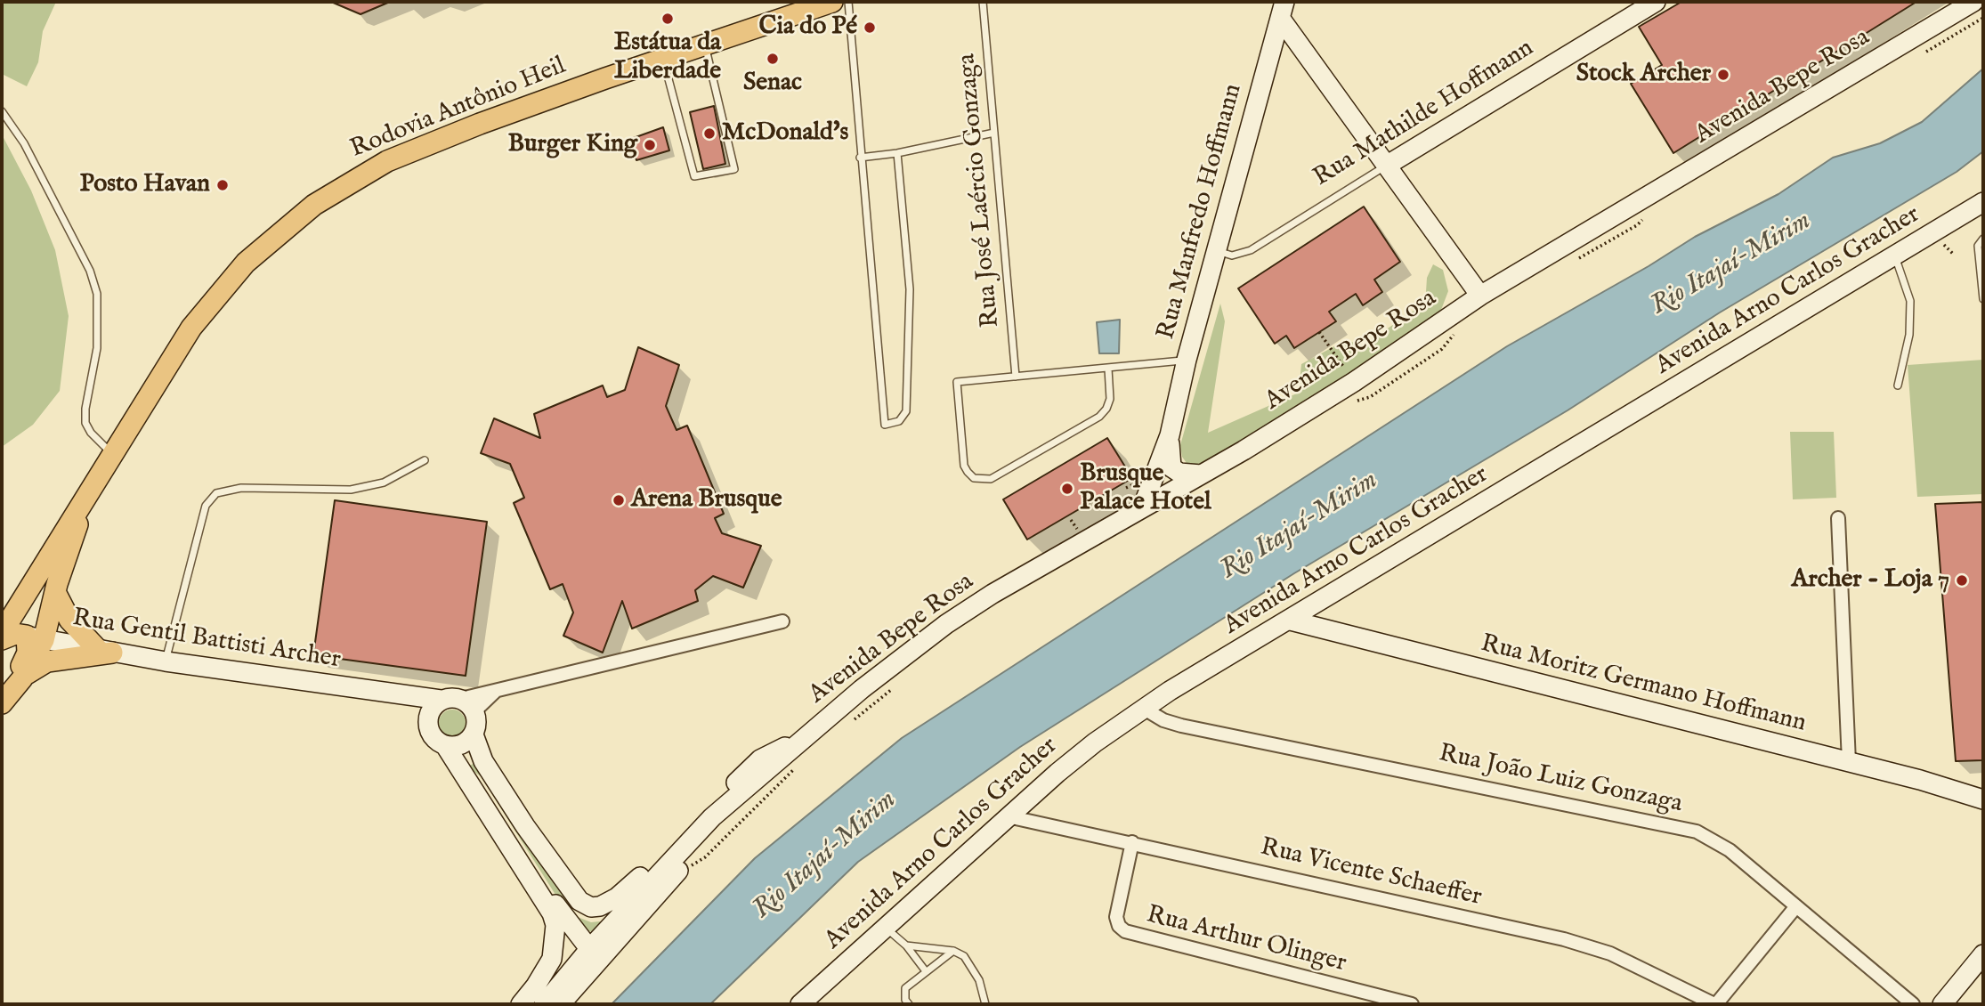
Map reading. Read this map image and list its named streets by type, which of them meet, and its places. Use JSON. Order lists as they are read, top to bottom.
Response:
{
  "streets": {
    "main road": ["Rodovia Antônio Heil"],
    "street": [
      "Avenida Bepe Rosa",
      "Rua Mathilde Hoffmann",
      "Rua Manfredo Hoffmann",
      "Avenida Arno Carlos Gracher",
      "Rua Gentil Battisti Archer",
      "Rua Moritz Germano Hoffmann",
      "Rua João Luiz Gonzaga",
      "Rua Vicente Schaeffer",
      "Rua Arthur Olinger"
    ],
    "lane": ["Rua José Laércio Gonzaga"]
  },
  "crossings": [
    ["Avenida Bepe Rosa", "Rua Manfredo Hoffmann"],
    ["Rodovia Antônio Heil", "Rua Gentil Battisti Archer"],
    ["Rua Mathilde Hoffmann", "Rua Manfredo Hoffmann"],
    ["Avenida Arno Carlos Gracher", "Rua Moritz Germano Hoffmann"],
    ["Avenida Arno Carlos Gracher", "Rua João Luiz Gonzaga"],
    ["Avenida Arno Carlos Gracher", "Rua Vicente Schaeffer"],
    ["Rua Vicente Schaeffer", "Rua Arthur Olinger"]
  ],
  "water": ["Rio Itajaí-Mirim"],
  "places": [
    "Estátua da Liberdade",
    "Cia do Pé",
    "Senac",
    "Stock Archer",
    "McDonald's",
    "Burger King",
    "Posto Havan",
    "Brusque Palace Hotel",
    "Arena Brusque",
    "Archer - Loja 7"
  ]
}
